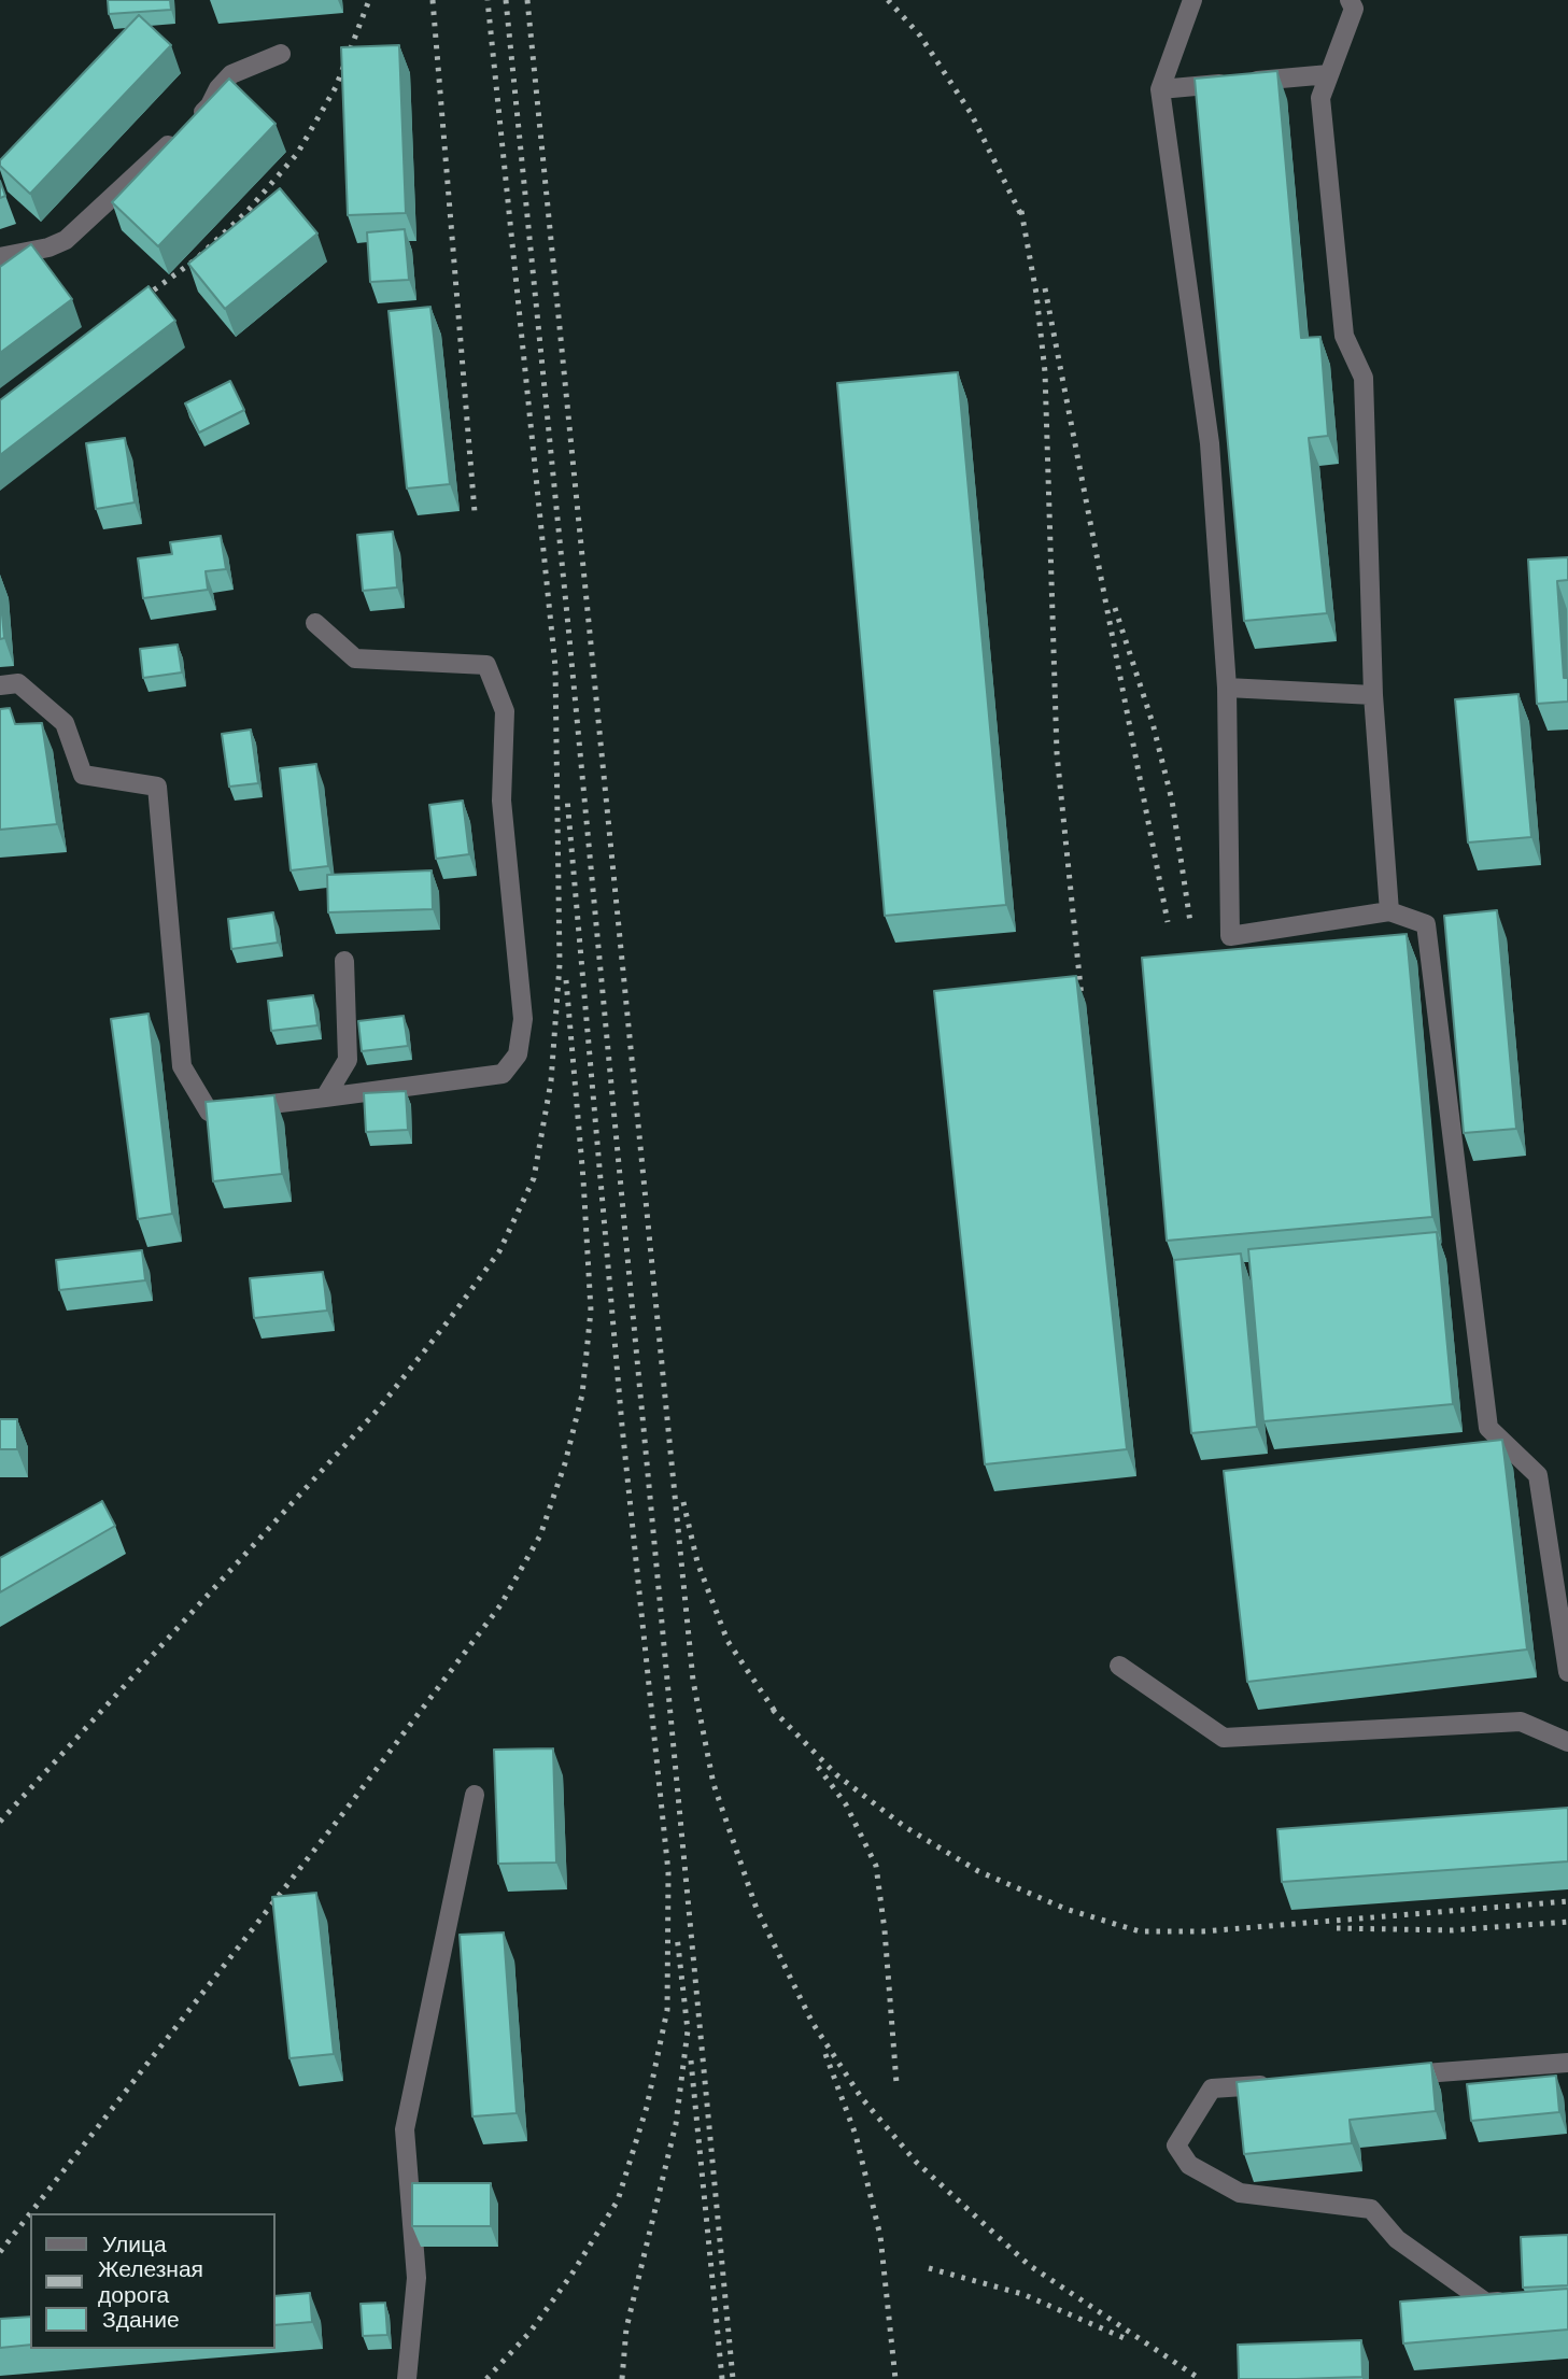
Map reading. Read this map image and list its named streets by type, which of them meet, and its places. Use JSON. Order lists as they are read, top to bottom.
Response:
{
  "legend": ["Улица", "Железная дорога", "Здание"]
}
